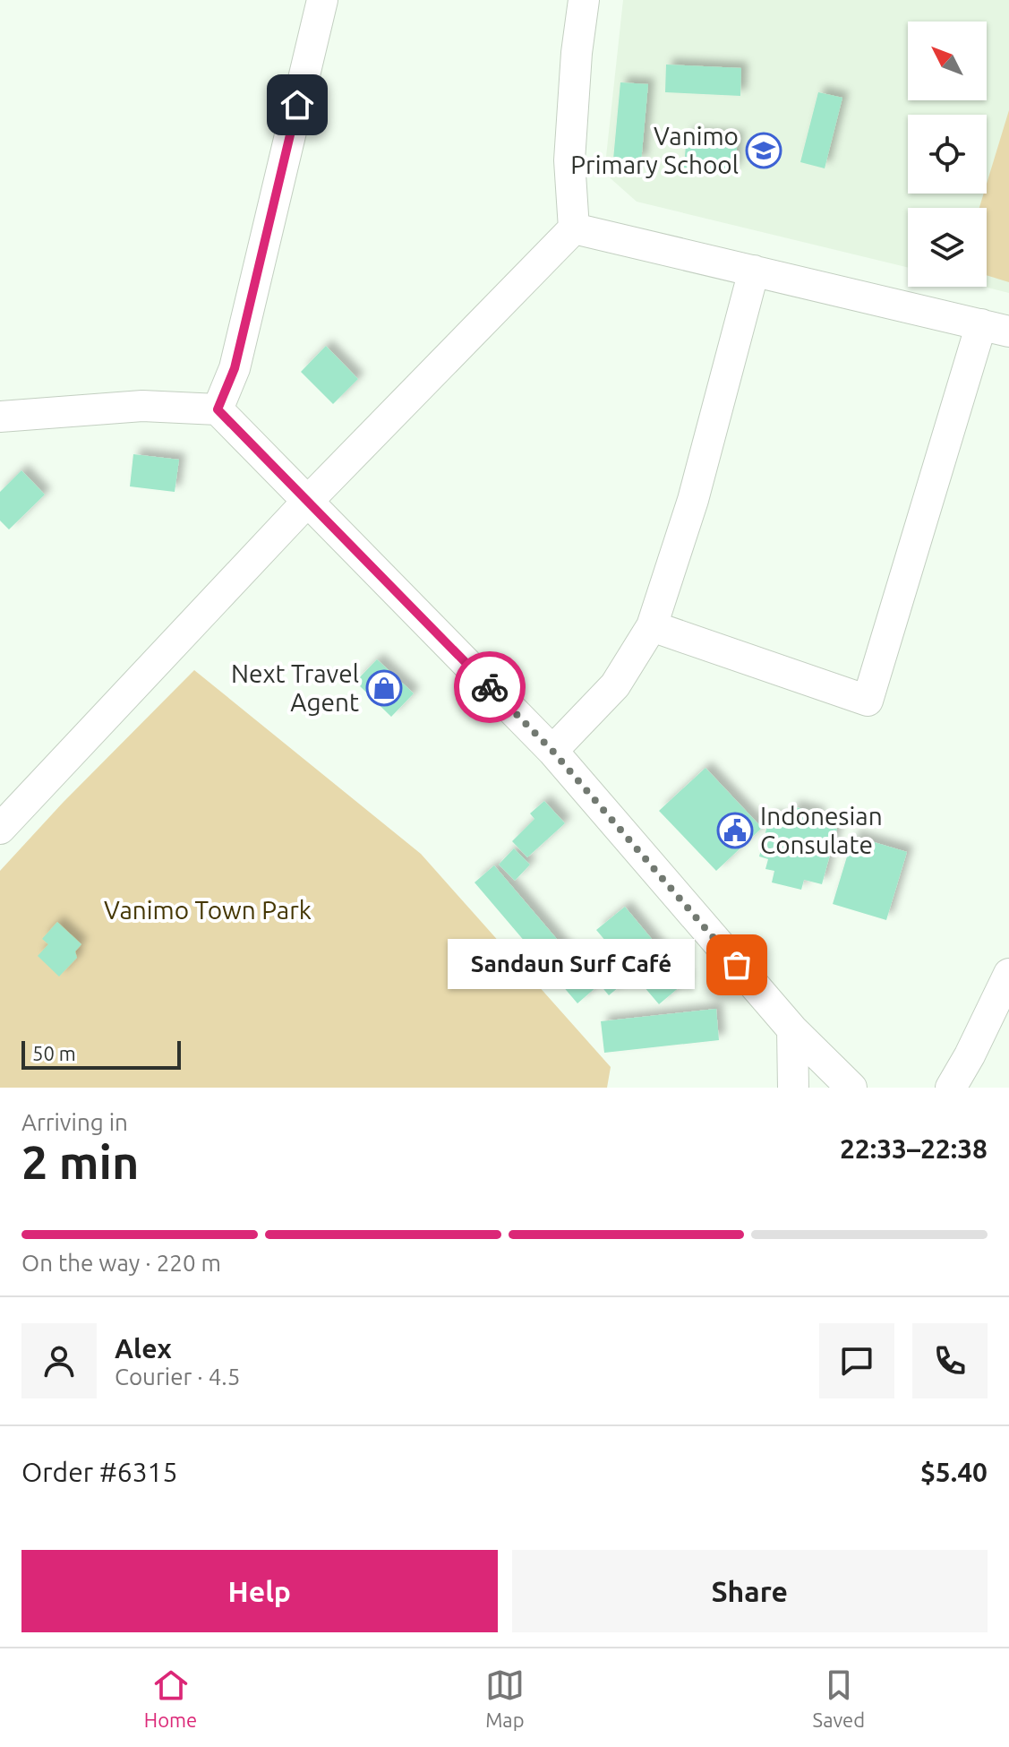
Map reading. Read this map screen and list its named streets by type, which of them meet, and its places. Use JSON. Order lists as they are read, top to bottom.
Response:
{
  "parks": ["Vanimo Town Park"],
  "places": {
    "school or university": ["Vanimo Primary School"],
    "shop": ["Next Travel Agent"],
    "public building": ["Indonesian Consulate"],
    "other": ["Sandaun Surf Café"]
  },
  "scale_bar": "50 m",
  "north": "top left",
  "page": {
    "bubble": "Sandaun Surf Café",
    "scale": "50 m",
    "heading": ["2 min", "Arriving in", "22:33–22:38"],
    "panel": [
      "Alex",
      "Courier · 4.5",
      "Order #6315",
      "$5.40"
    ],
    "bar": "On the way · 220 m",
    "buttons": ["Help", "Share"],
    "tabs": ["Home", "Map", "Saved"]
  }
}
